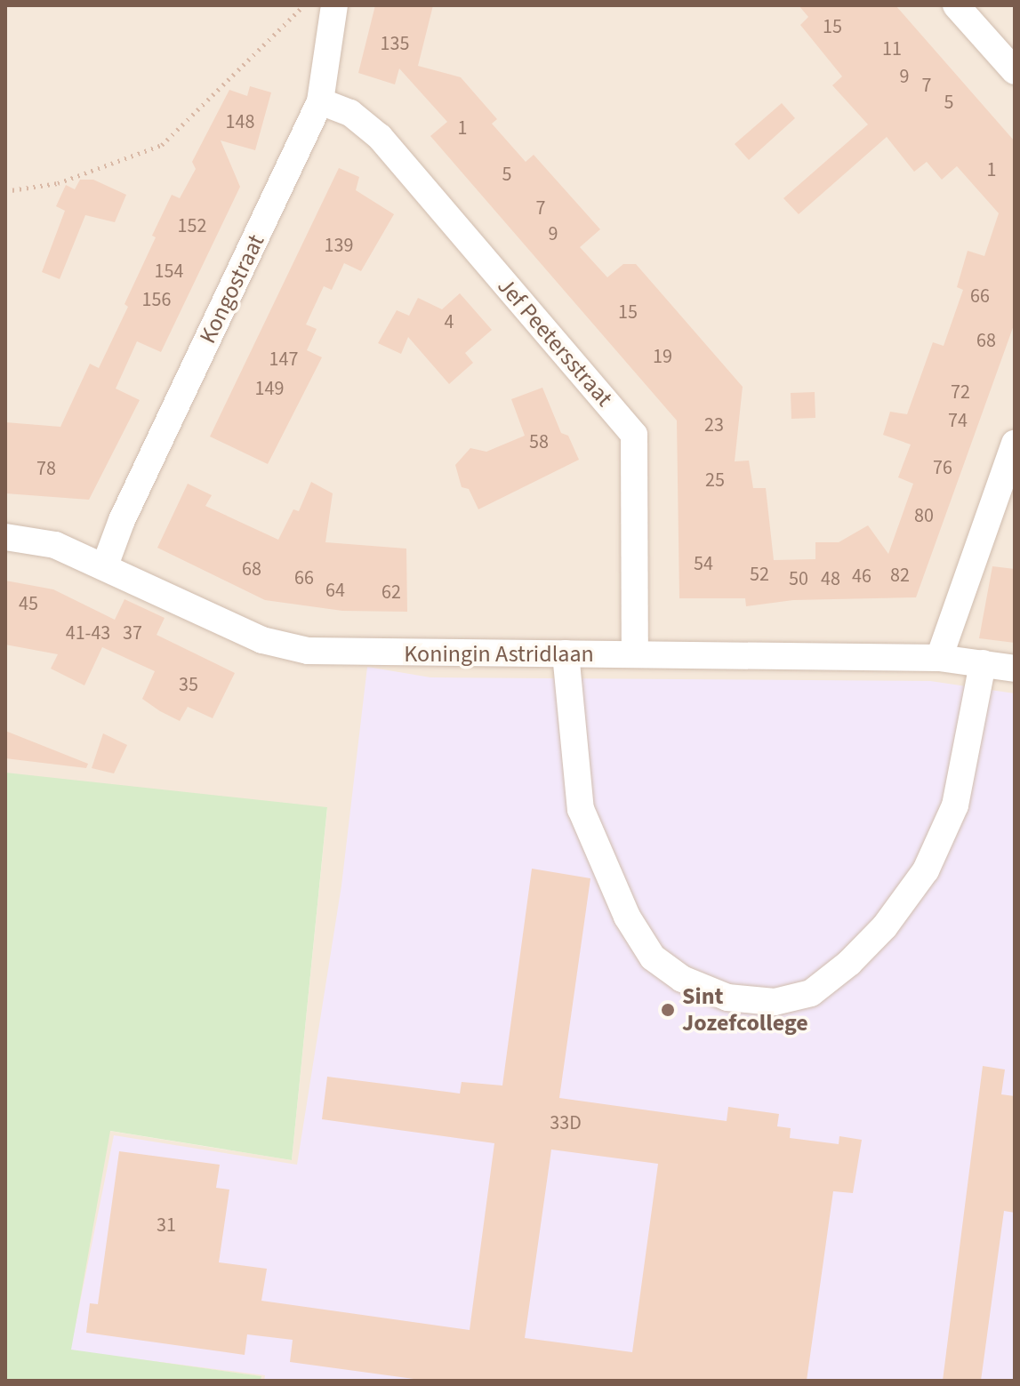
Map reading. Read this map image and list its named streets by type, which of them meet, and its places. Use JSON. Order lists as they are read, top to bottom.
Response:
{
  "streets": {
    "street": ["Kongostraat", "Jef Peetersstraat", "Koningin Astridlaan"]
  },
  "crossings": [
    ["Kongostraat", "Jef Peetersstraat"],
    ["Kongostraat", "Koningin Astridlaan"],
    ["Jef Peetersstraat", "Koningin Astridlaan"]
  ],
  "places": ["Sint Jozefcollege"],
  "house_numbers": [
    "15",
    "135",
    "11",
    "9",
    "7",
    "5",
    "148",
    "1",
    "1",
    "5",
    "7",
    "152",
    "9",
    "139",
    "154",
    "66",
    "156",
    "15",
    "4",
    "68",
    "19",
    "147",
    "149",
    "72",
    "74",
    "23",
    "58",
    "76",
    "78",
    "25",
    "80",
    "54",
    "68",
    "52",
    "82",
    "46",
    "66",
    "50",
    "48",
    "64",
    "62",
    "45",
    "41-43",
    "37",
    "35",
    "33D",
    "31"
  ]
}
